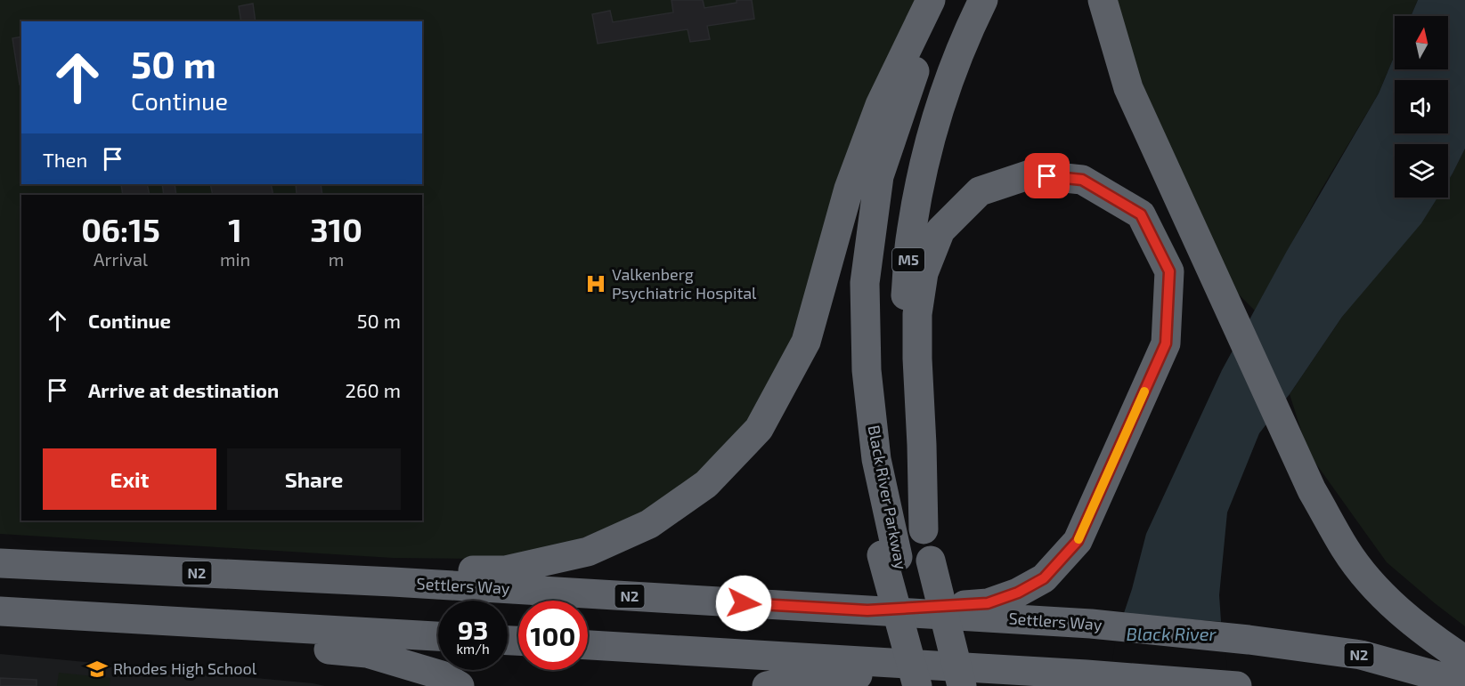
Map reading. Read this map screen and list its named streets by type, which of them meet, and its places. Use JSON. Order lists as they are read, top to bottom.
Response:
{
  "streets": {
    "highway": [
      "M5",
      "Black River Parkway",
      "N2",
      "Settlers Way"
    ]
  },
  "water": ["Black River"],
  "places": {
    "hospital": ["Valkenberg Psychiatric Hospital"],
    "school or university": ["Rhodes High School"]
  },
  "north": "top",
  "page": {
    "turn": ["50 m", "Continue"],
    "then": "Then",
    "eta": [
      "06:15",
      "Arrival",
      "1",
      "min",
      "310",
      "m"
    ],
    "list": [
      {
        "name": "Continue",
        "value": "50 m"
      },
      {
        "name": "Arrive at destination",
        "value": "260 m"
      }
    ],
    "buttons": ["Exit", "Share"],
    "speed": "93 km/h",
    "limit": "100"
  }
}
